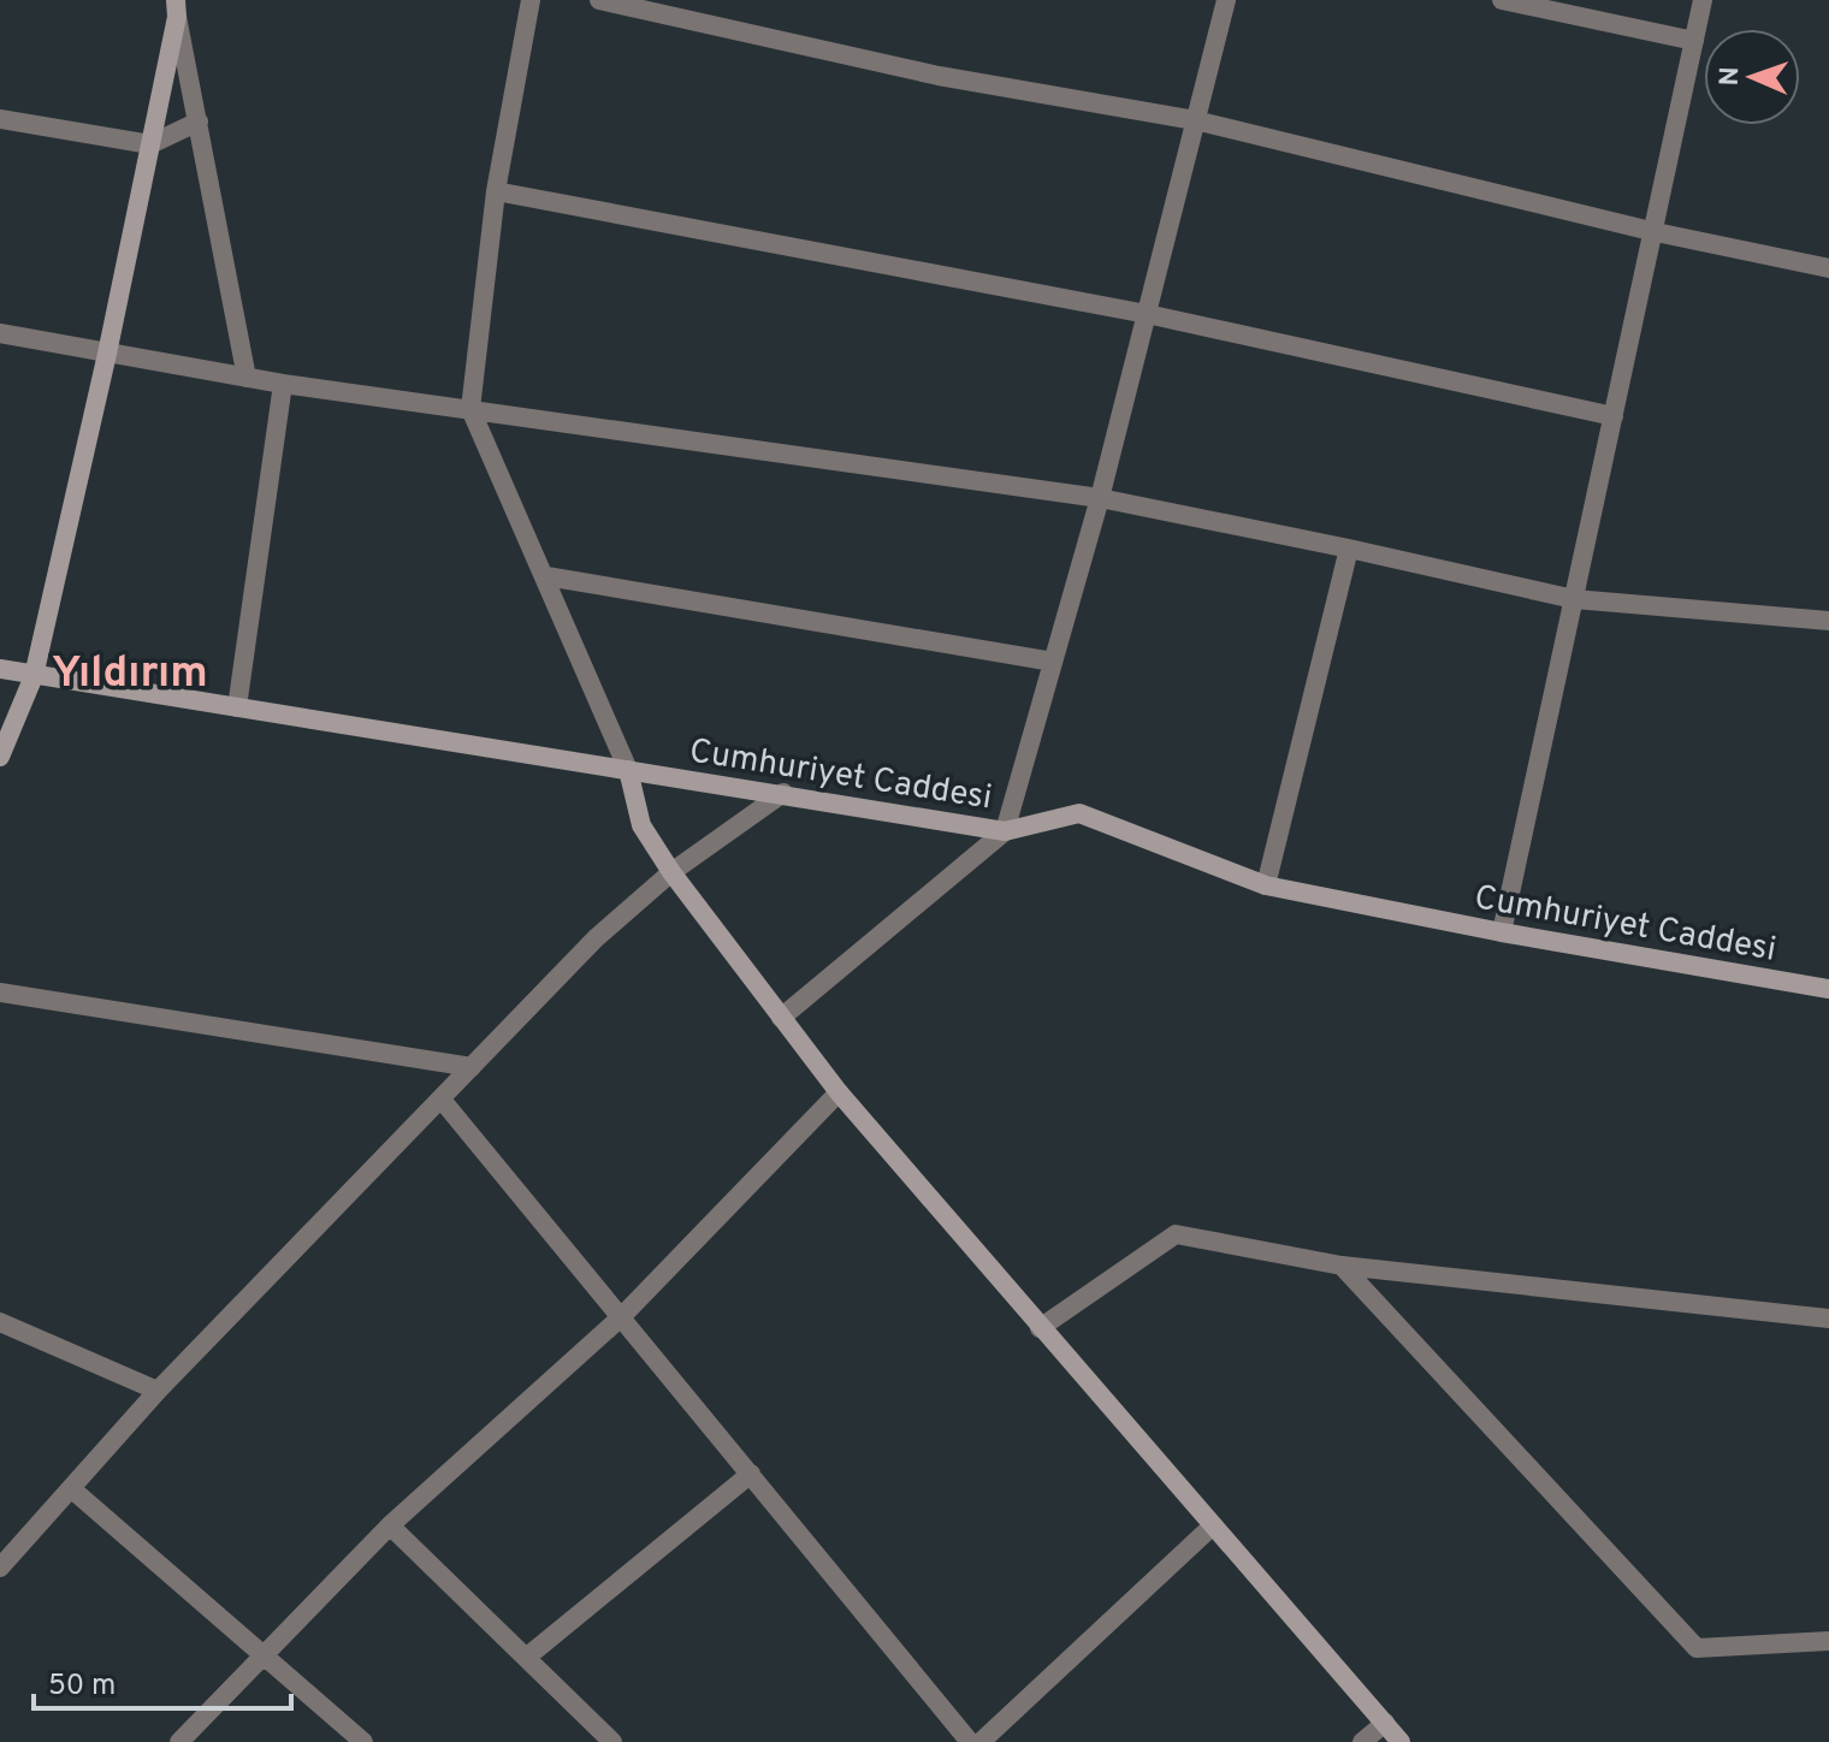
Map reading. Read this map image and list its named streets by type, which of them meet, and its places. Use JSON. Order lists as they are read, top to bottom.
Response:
{
  "streets": {
    "street": ["Cumhuriyet Caddesi"]
  },
  "districts": ["Yıldırım"],
  "scale_bar": "50 m",
  "north": "left"
}
